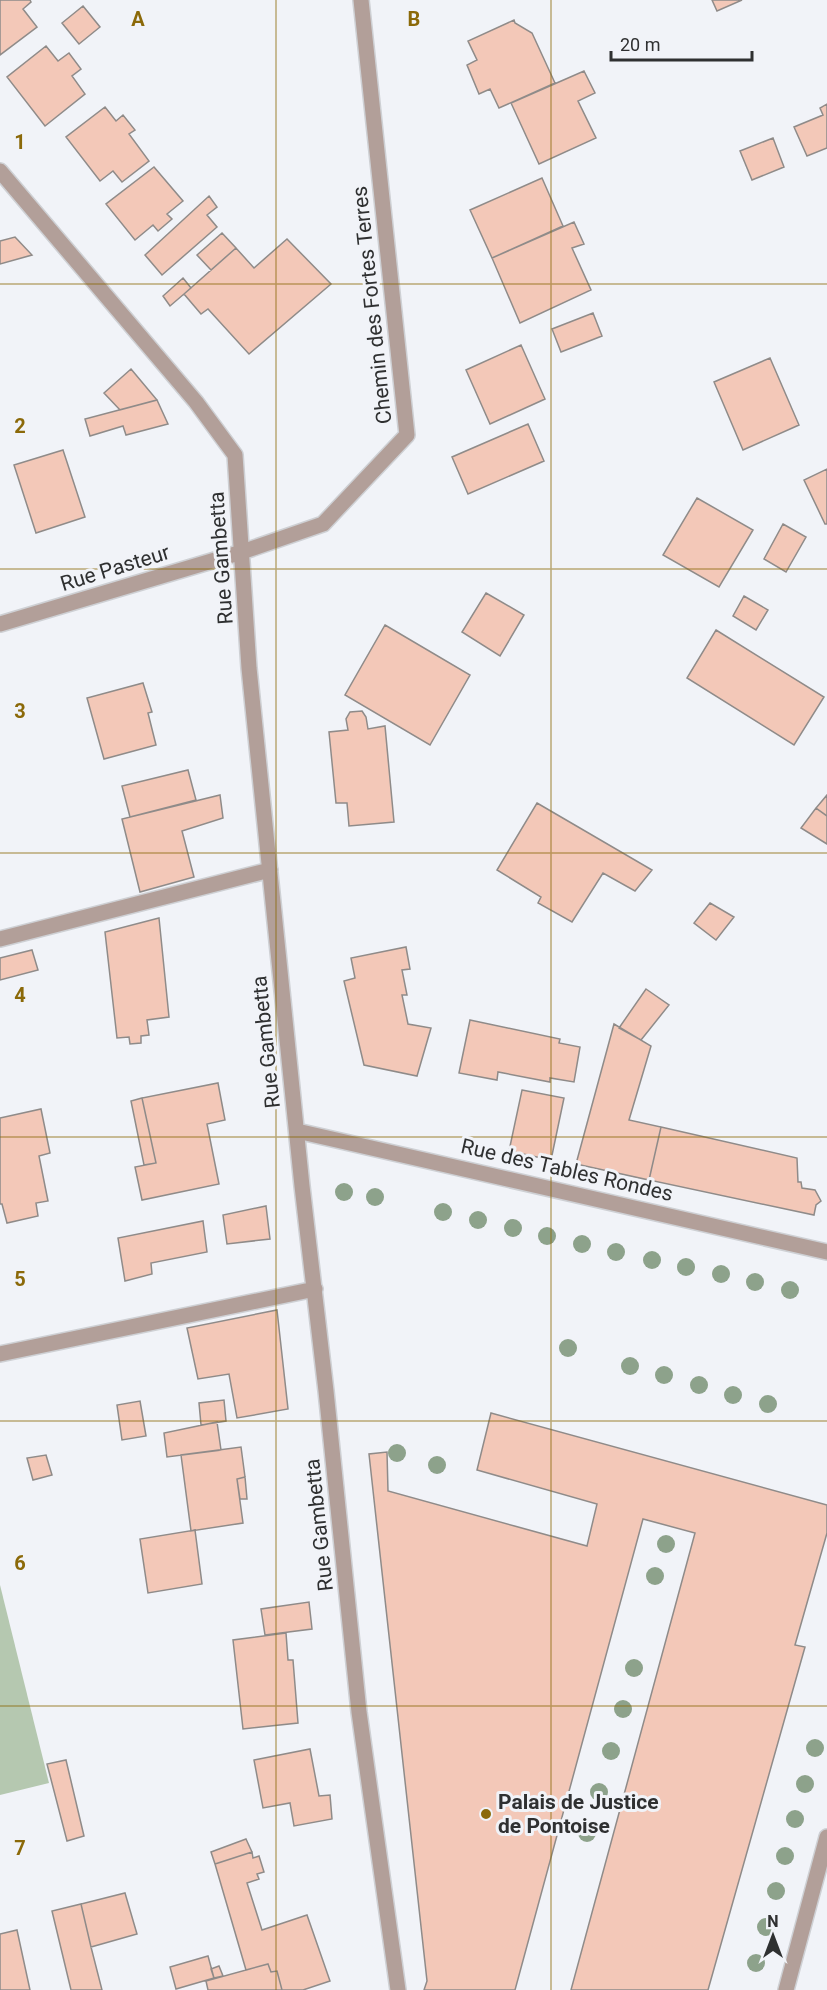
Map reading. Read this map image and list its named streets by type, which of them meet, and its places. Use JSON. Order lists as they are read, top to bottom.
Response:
{
  "streets": {
    "street": [
      "Chemin des Fortes Terres",
      "Rue Gambetta",
      "Rue Pasteur",
      "Rue des Tables Rondes"
    ]
  },
  "crossings": [
    ["Chemin des Fortes Terres", "Rue Gambetta"],
    ["Chemin des Fortes Terres", "Rue Pasteur"],
    ["Rue Gambetta", "Rue Pasteur"],
    ["Rue Gambetta", "Rue des Tables Rondes"]
  ],
  "places": ["Palais de Justice de Pontoise"],
  "scale_bar": "20 m",
  "north": "top",
  "grid": {
    "columns": ["A", "B"],
    "rows": [
      "1",
      "2",
      "3",
      "4",
      "5",
      "6",
      "7"
    ]
  }
}
